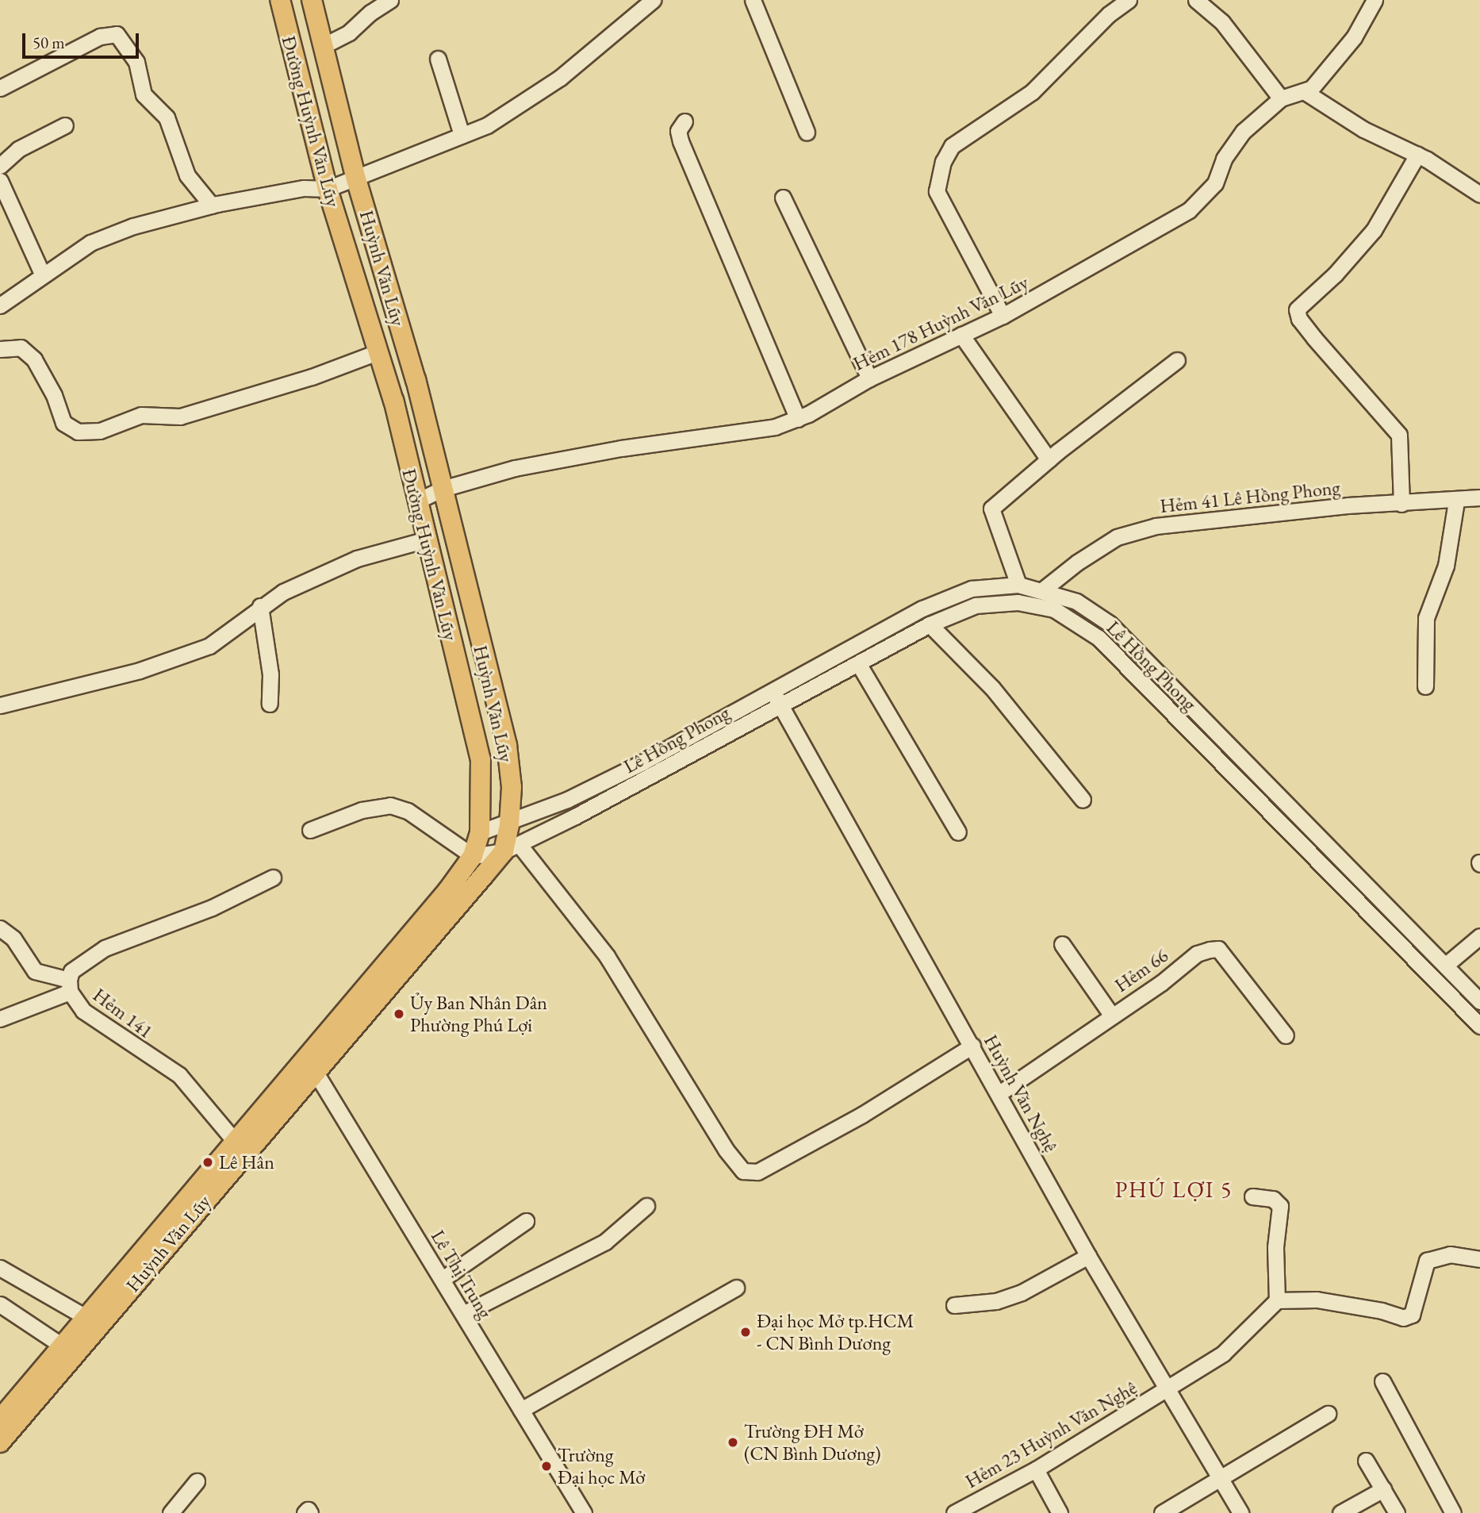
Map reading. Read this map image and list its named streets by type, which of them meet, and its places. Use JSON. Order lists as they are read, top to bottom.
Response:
{
  "streets": {
    "main road": ["Đường Huỳnh Văn Lũy", "Huỳnh Văn Lũy"],
    "street": [
      "Hẻm 178 Huỳnh Văn Lũy",
      "Hẻm 41 Lê Hồng Phong",
      "Lê Hồng Phong",
      "Hẻm 66",
      "Hẻm 141",
      "Huỳnh Văn Nghệ",
      "Lê Thị Trung",
      "Hẻm 23 Huỳnh Văn Nghệ"
    ]
  },
  "crossings": [
    ["Đường Huỳnh Văn Lũy", "Huỳnh Văn Lũy"],
    ["Đường Huỳnh Văn Lũy", "Hẻm 178 Huỳnh Văn Lũy"],
    ["Đường Huỳnh Văn Lũy", "Lê Hồng Phong"],
    ["Đường Huỳnh Văn Lũy", "Lê Thị Trung"],
    ["Huỳnh Văn Lũy", "Hẻm 178 Huỳnh Văn Lũy"],
    ["Huỳnh Văn Lũy", "Lê Hồng Phong"],
    ["Huỳnh Văn Lũy", "Hẻm 141"],
    ["Huỳnh Văn Lũy", "Lê Thị Trung"],
    ["Hẻm 41 Lê Hồng Phong", "Lê Hồng Phong"],
    ["Lê Hồng Phong", "Huỳnh Văn Nghệ"],
    ["Hẻm 66", "Huỳnh Văn Nghệ"],
    ["Huỳnh Văn Nghệ", "Hẻm 23 Huỳnh Văn Nghệ"]
  ],
  "districts": ["PHÚ LỢI 5"],
  "places": [
    "Ủy Ban Nhân Dân Phường Phú Lợi",
    "Lê Hân",
    "Đại học Mở tp.HCM - CN Bình Dương",
    "Trường ĐH Mở (CN Bình Dương)",
    "Trường Đại học Mở"
  ],
  "scale_bar": "50 m"
}
